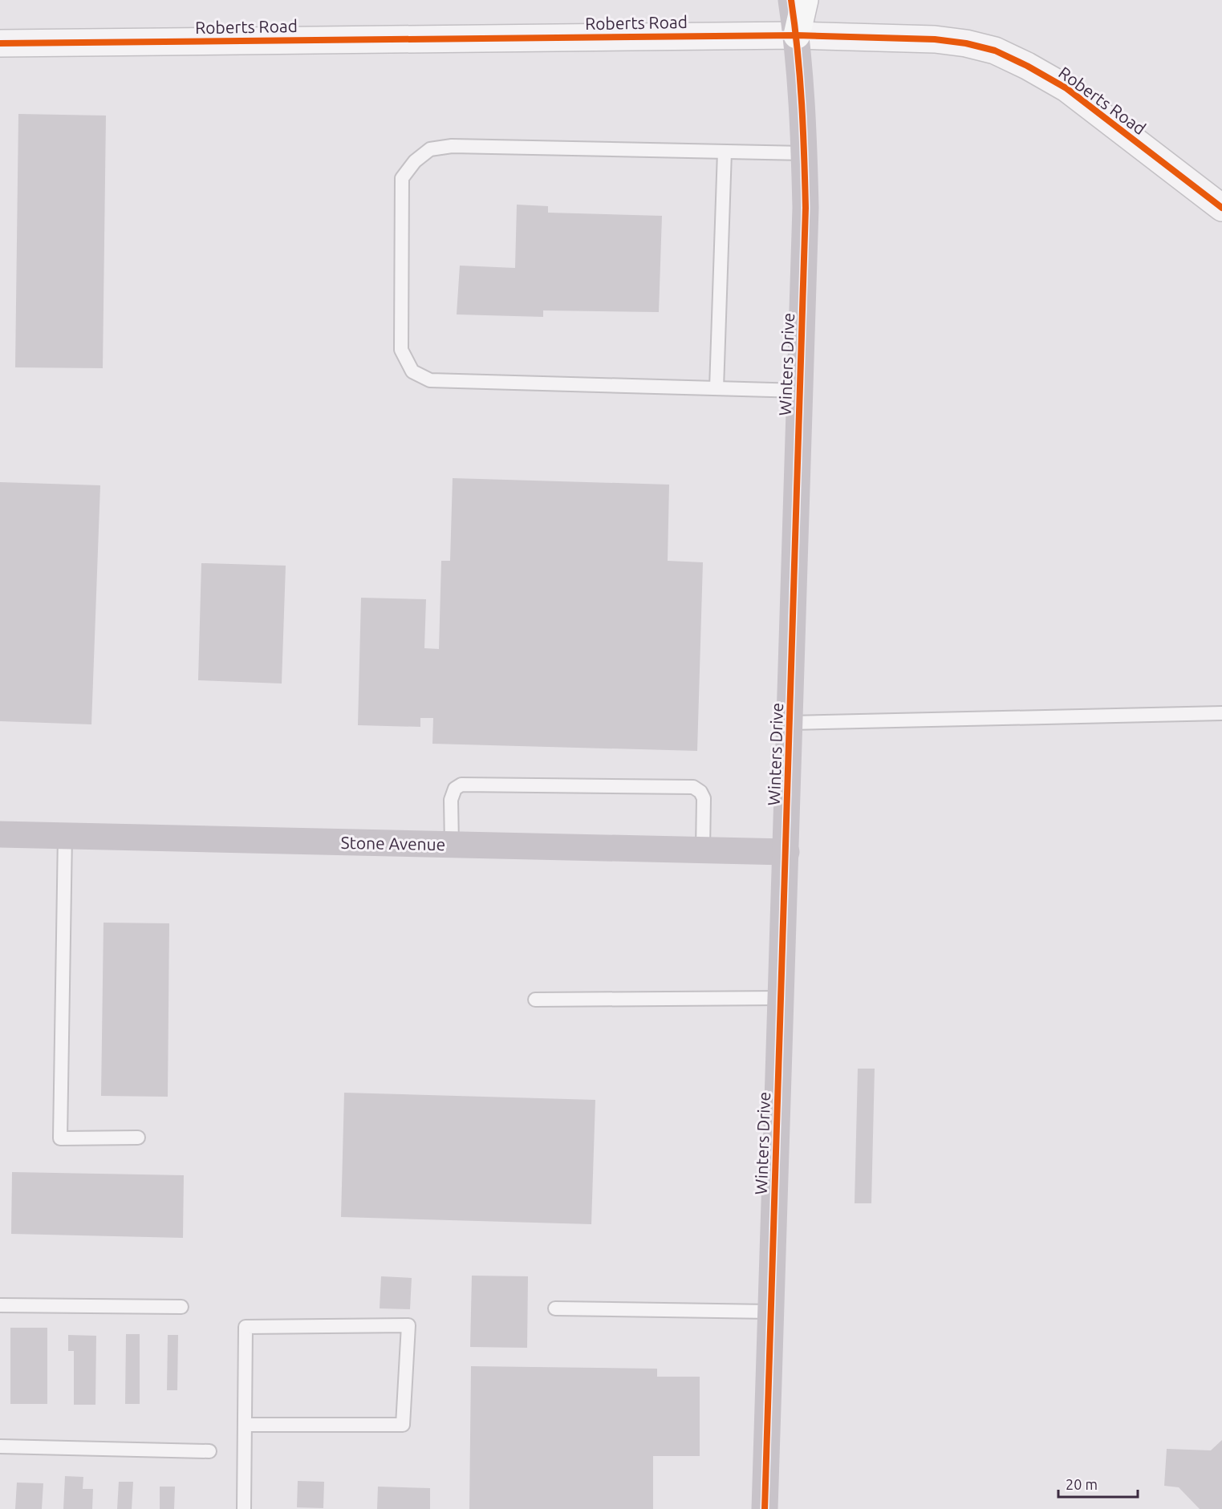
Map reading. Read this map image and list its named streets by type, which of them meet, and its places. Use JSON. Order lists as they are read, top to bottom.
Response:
{
  "streets": {
    "street": ["Roberts Road", "Winters Drive", "Stone Avenue"]
  },
  "crossings": [
    ["Roberts Road", "Winters Drive"],
    ["Winters Drive", "Stone Avenue"]
  ],
  "scale_bar": "20 m"
}
